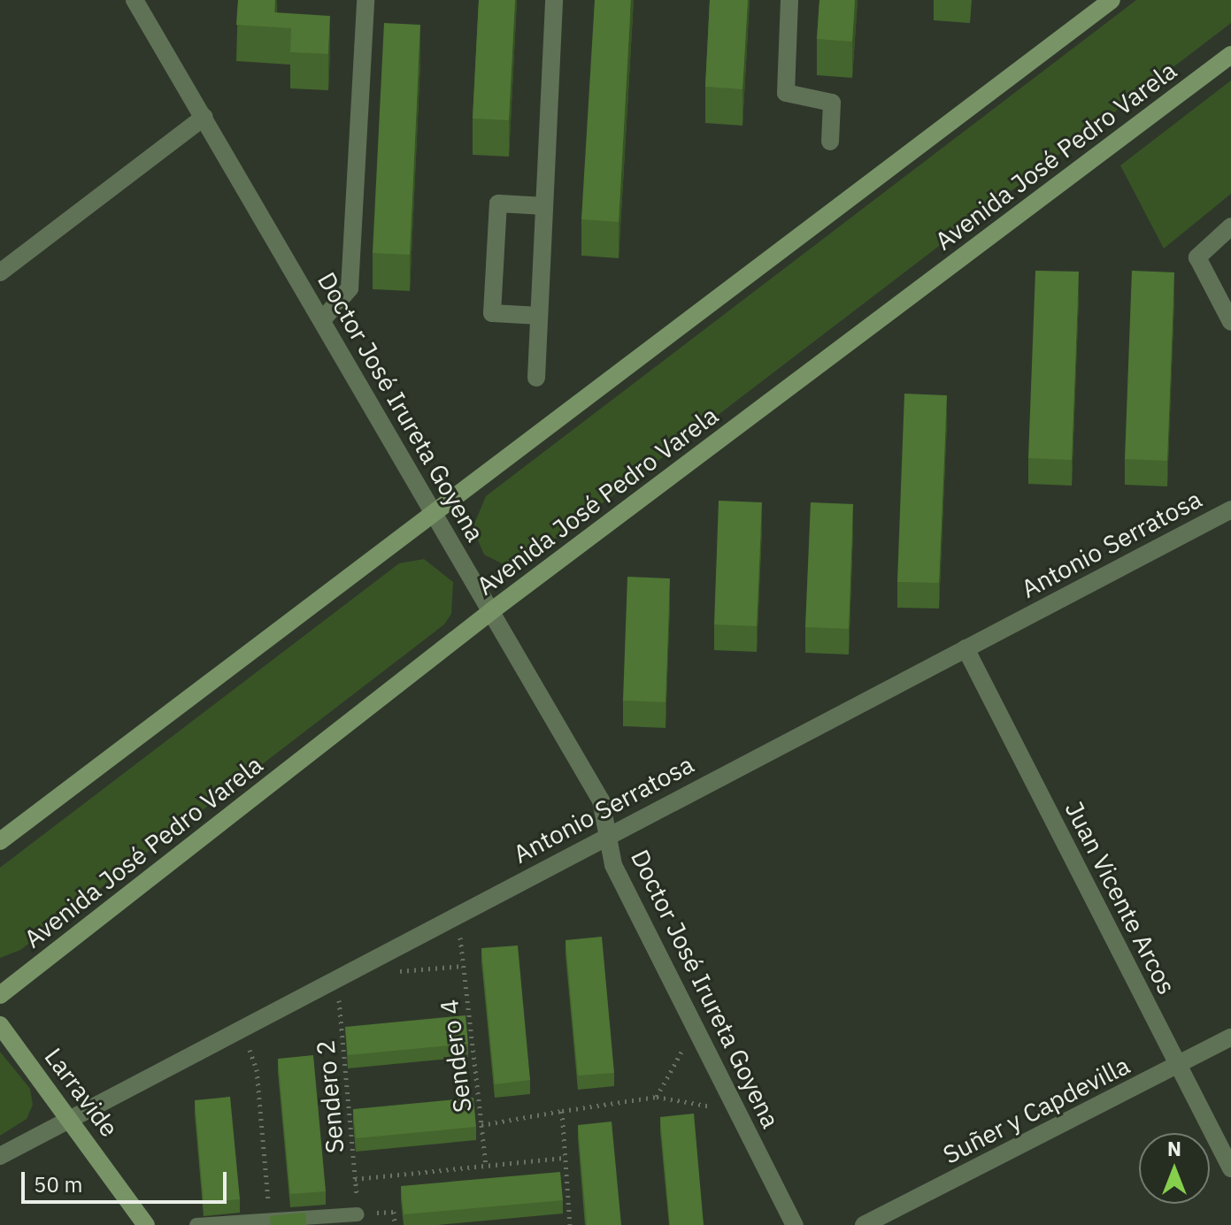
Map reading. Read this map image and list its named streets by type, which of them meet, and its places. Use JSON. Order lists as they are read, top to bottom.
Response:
{
  "streets": {
    "street": [
      "Avenida José Pedro Varela",
      "Doctor José Irureta Goyena",
      "Antonio Serratosa",
      "Juan Vicente Arcos",
      "Larravide",
      "Suñer y Capdevilla"
    ],
    "path": ["Sendero 4", "Sendero 2"]
  },
  "crossings": [
    ["Avenida José Pedro Varela", "Doctor José Irureta Goyena"],
    ["Doctor José Irureta Goyena", "Antonio Serratosa"],
    ["Doctor José Irureta Goyena", "Sendero 4"],
    ["Antonio Serratosa", "Juan Vicente Arcos"],
    ["Antonio Serratosa", "Sendero 4"],
    ["Antonio Serratosa", "Larravide"],
    ["Antonio Serratosa", "Sendero 2"],
    ["Juan Vicente Arcos", "Suñer y Capdevilla"]
  ],
  "scale_bar": "50 m",
  "north": "top"
}
